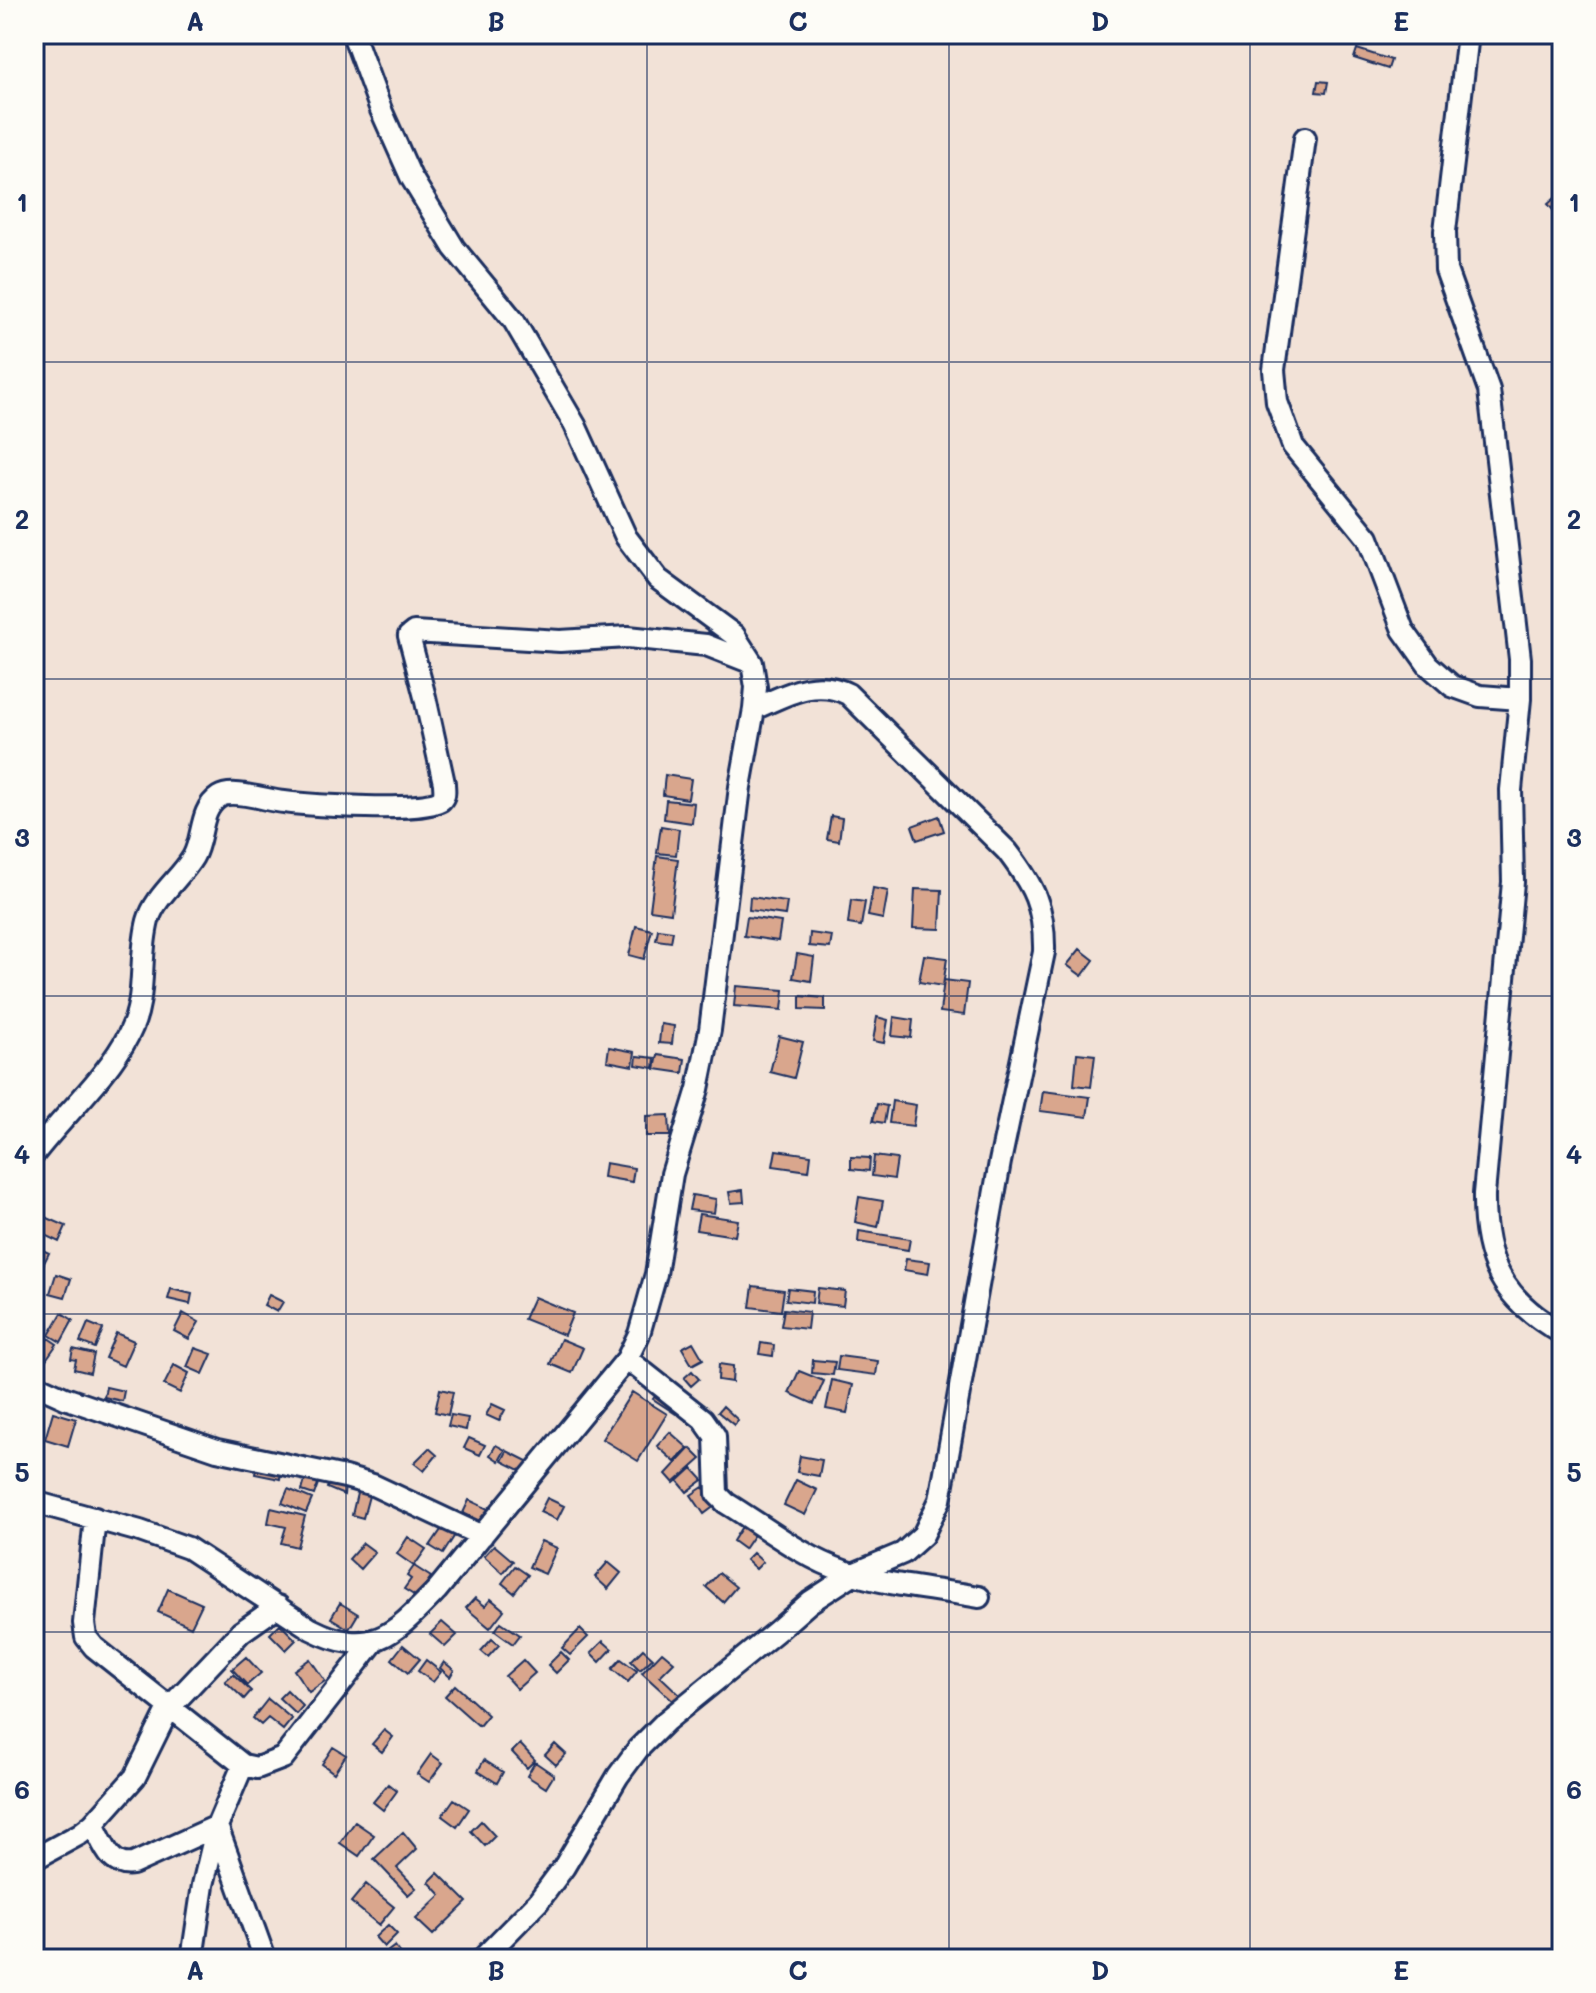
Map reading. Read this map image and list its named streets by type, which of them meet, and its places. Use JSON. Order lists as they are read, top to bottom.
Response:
{
  "grid": {
    "columns": [
      "A",
      "B",
      "C",
      "D",
      "E"
    ],
    "rows": [
      "1",
      "2",
      "3",
      "4",
      "5",
      "6"
    ]
  }
}
